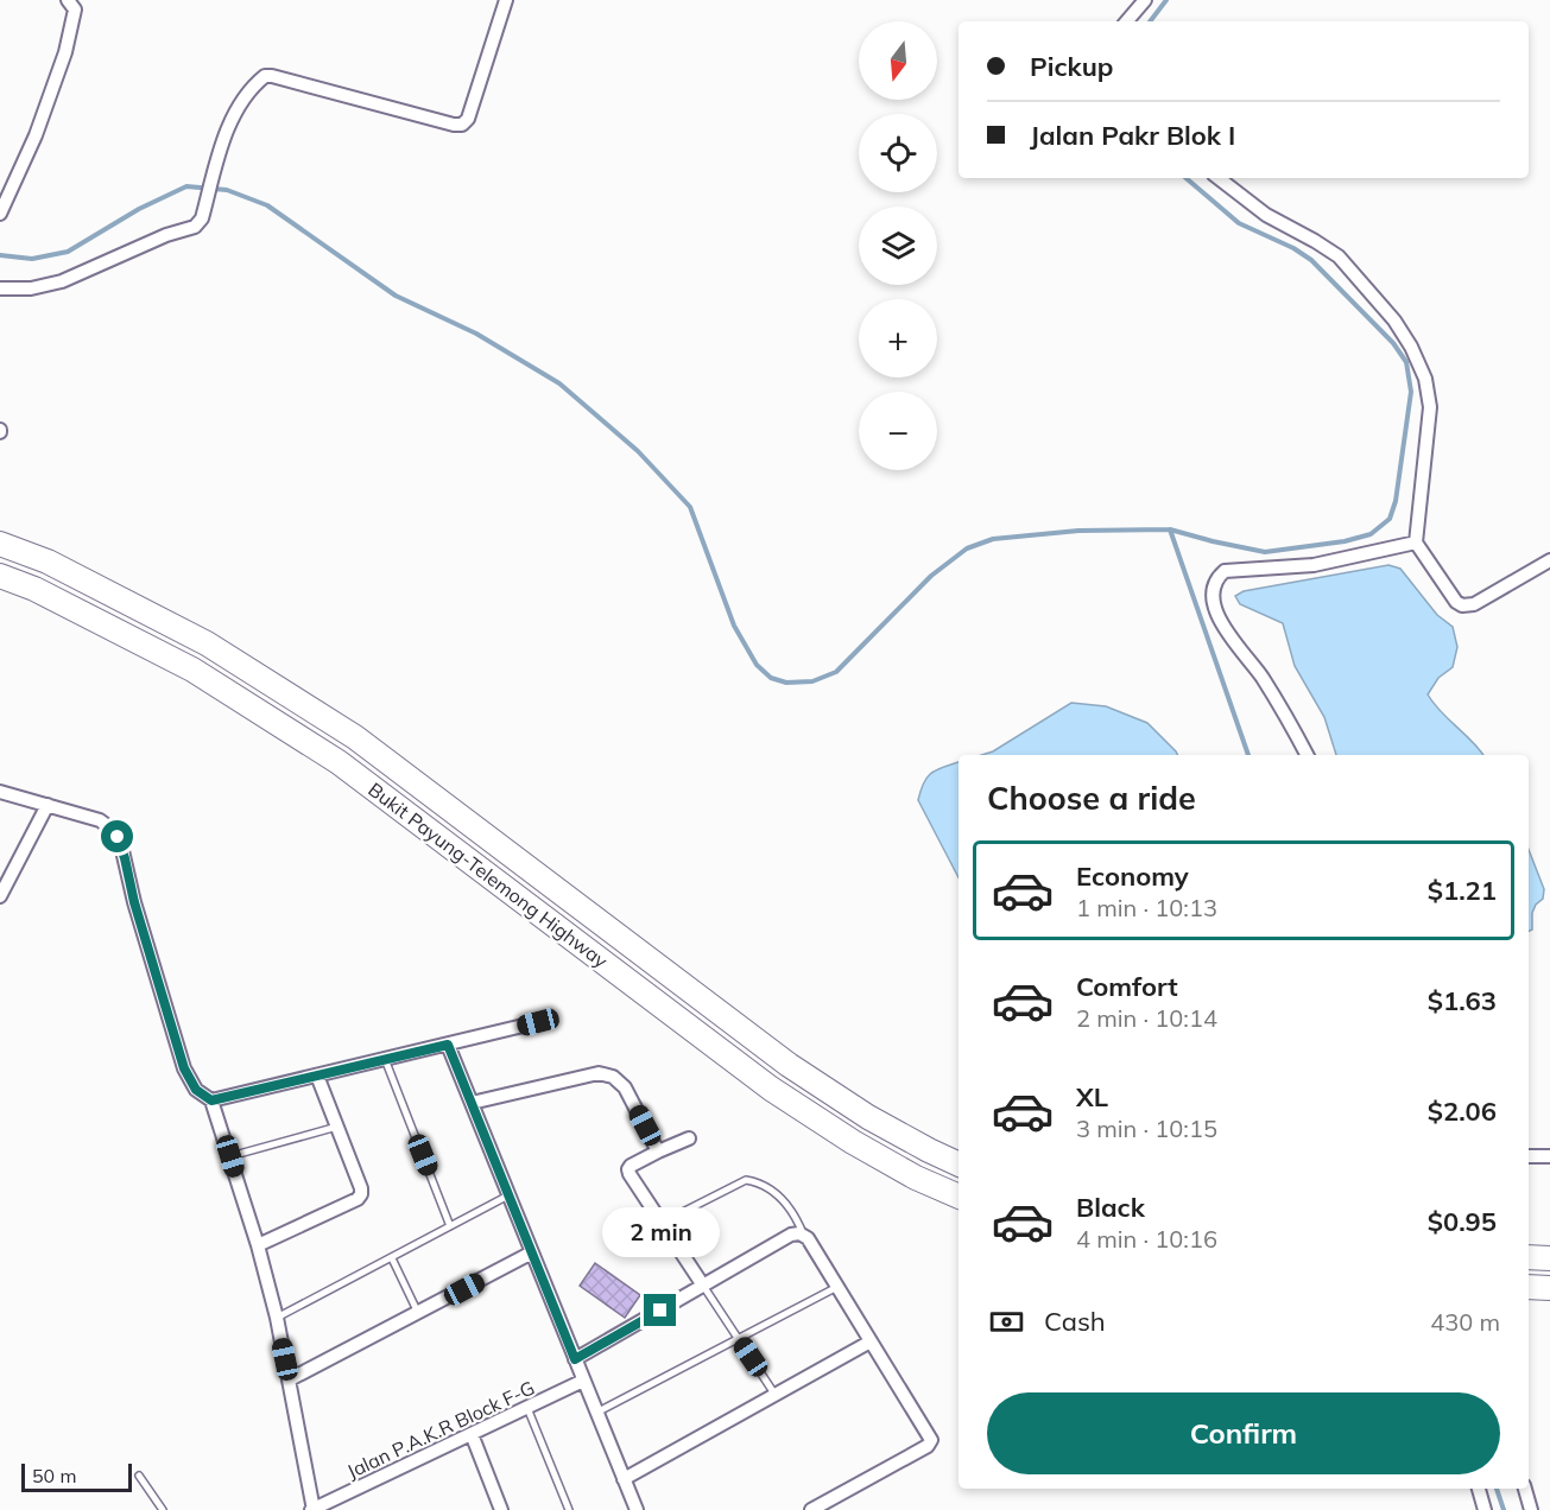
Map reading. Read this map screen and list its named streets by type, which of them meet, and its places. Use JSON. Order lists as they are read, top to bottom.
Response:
{
  "streets": {
    "highway": ["Bukit Payung-Telemong Highway"],
    "street": ["Jalan P.A.K.R Block F-G"]
  },
  "scale_bar": "50 m",
  "north": "bottom",
  "page": {
    "map_buttons": ["+", "−"],
    "banner": ["Pickup", "Jalan Pakr Blok I"],
    "heading": "Choose a ride",
    "list": [
      {
        "name": "Economy",
        "note": "1 min · 10:13",
        "value": "$1.21"
      },
      {
        "name": "Comfort",
        "note": "2 min · 10:14",
        "value": "$1.63"
      },
      {
        "name": "XL",
        "note": "3 min · 10:15",
        "value": "$2.06"
      },
      {
        "name": "Black",
        "note": "4 min · 10:16",
        "value": "$0.95"
      }
    ],
    "bubble": "2 min",
    "pay": ["Cash", "430 m"],
    "buttons": "Confirm",
    "scale": "50 m"
  }
}
